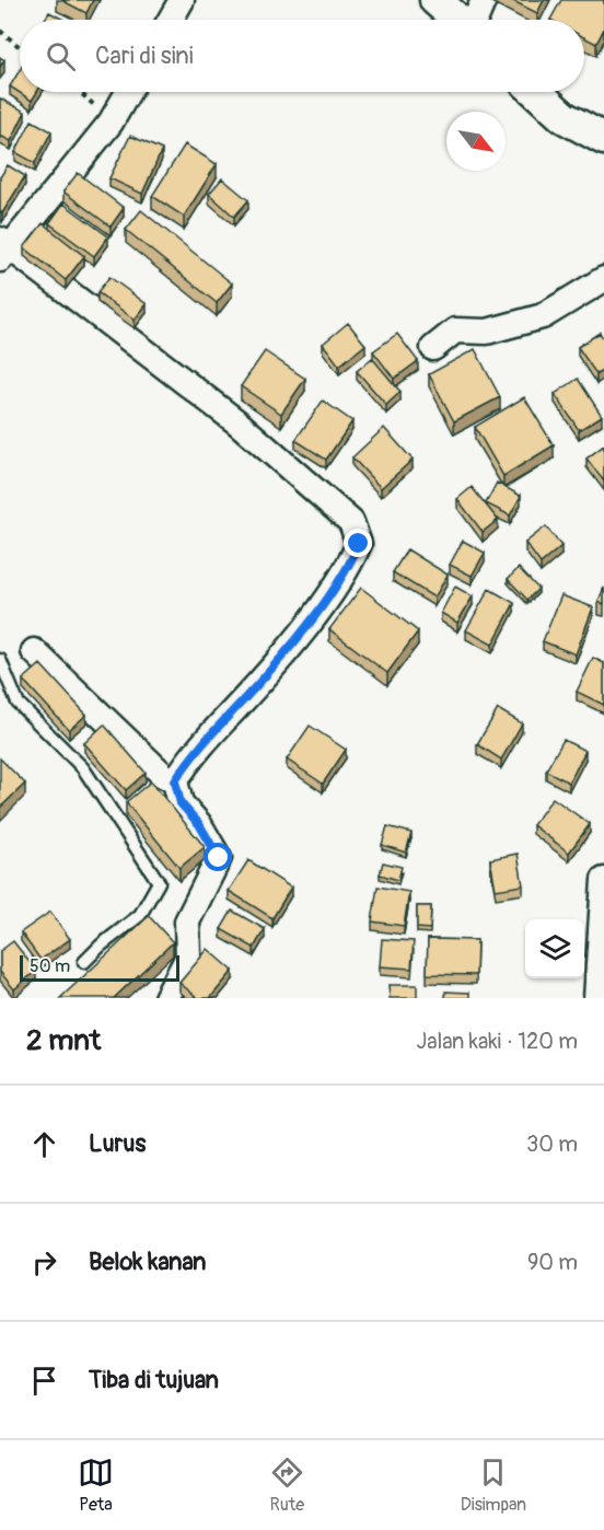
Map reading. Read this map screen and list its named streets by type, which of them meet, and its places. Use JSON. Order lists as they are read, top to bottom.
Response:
{
  "scale_bar": "50 m",
  "north": "bottom right",
  "page": {
    "search": "Cari di sini",
    "scale": "50 m",
    "heading": ["2 mnt", "Jalan kaki · 120 m"],
    "list": [
      ["Lurus", "30 m"],
      ["Belok kanan", "90 m"],
      "Tiba di tujuan"
    ],
    "nav": ["Peta", "Rute", "Disimpan"]
  }
}
